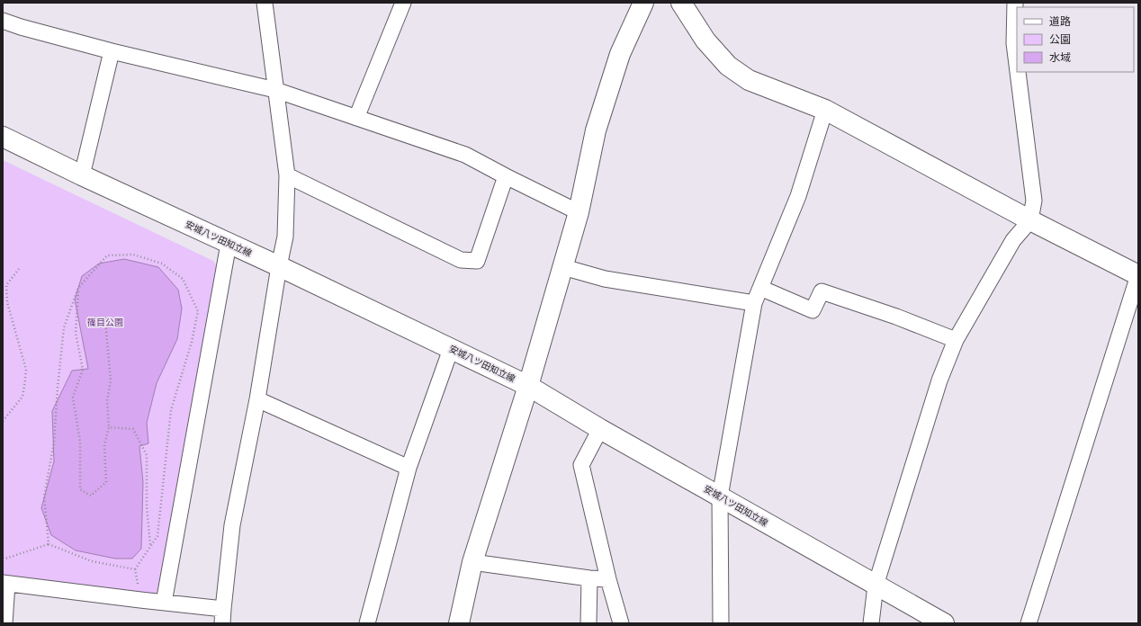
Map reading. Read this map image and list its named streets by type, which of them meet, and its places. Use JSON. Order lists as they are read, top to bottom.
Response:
{
  "streets": {
    "street": ["安城八ツ田知立線"]
  },
  "parks": ["篠目公園"],
  "legend": ["道路", "公園", "水域"]
}
